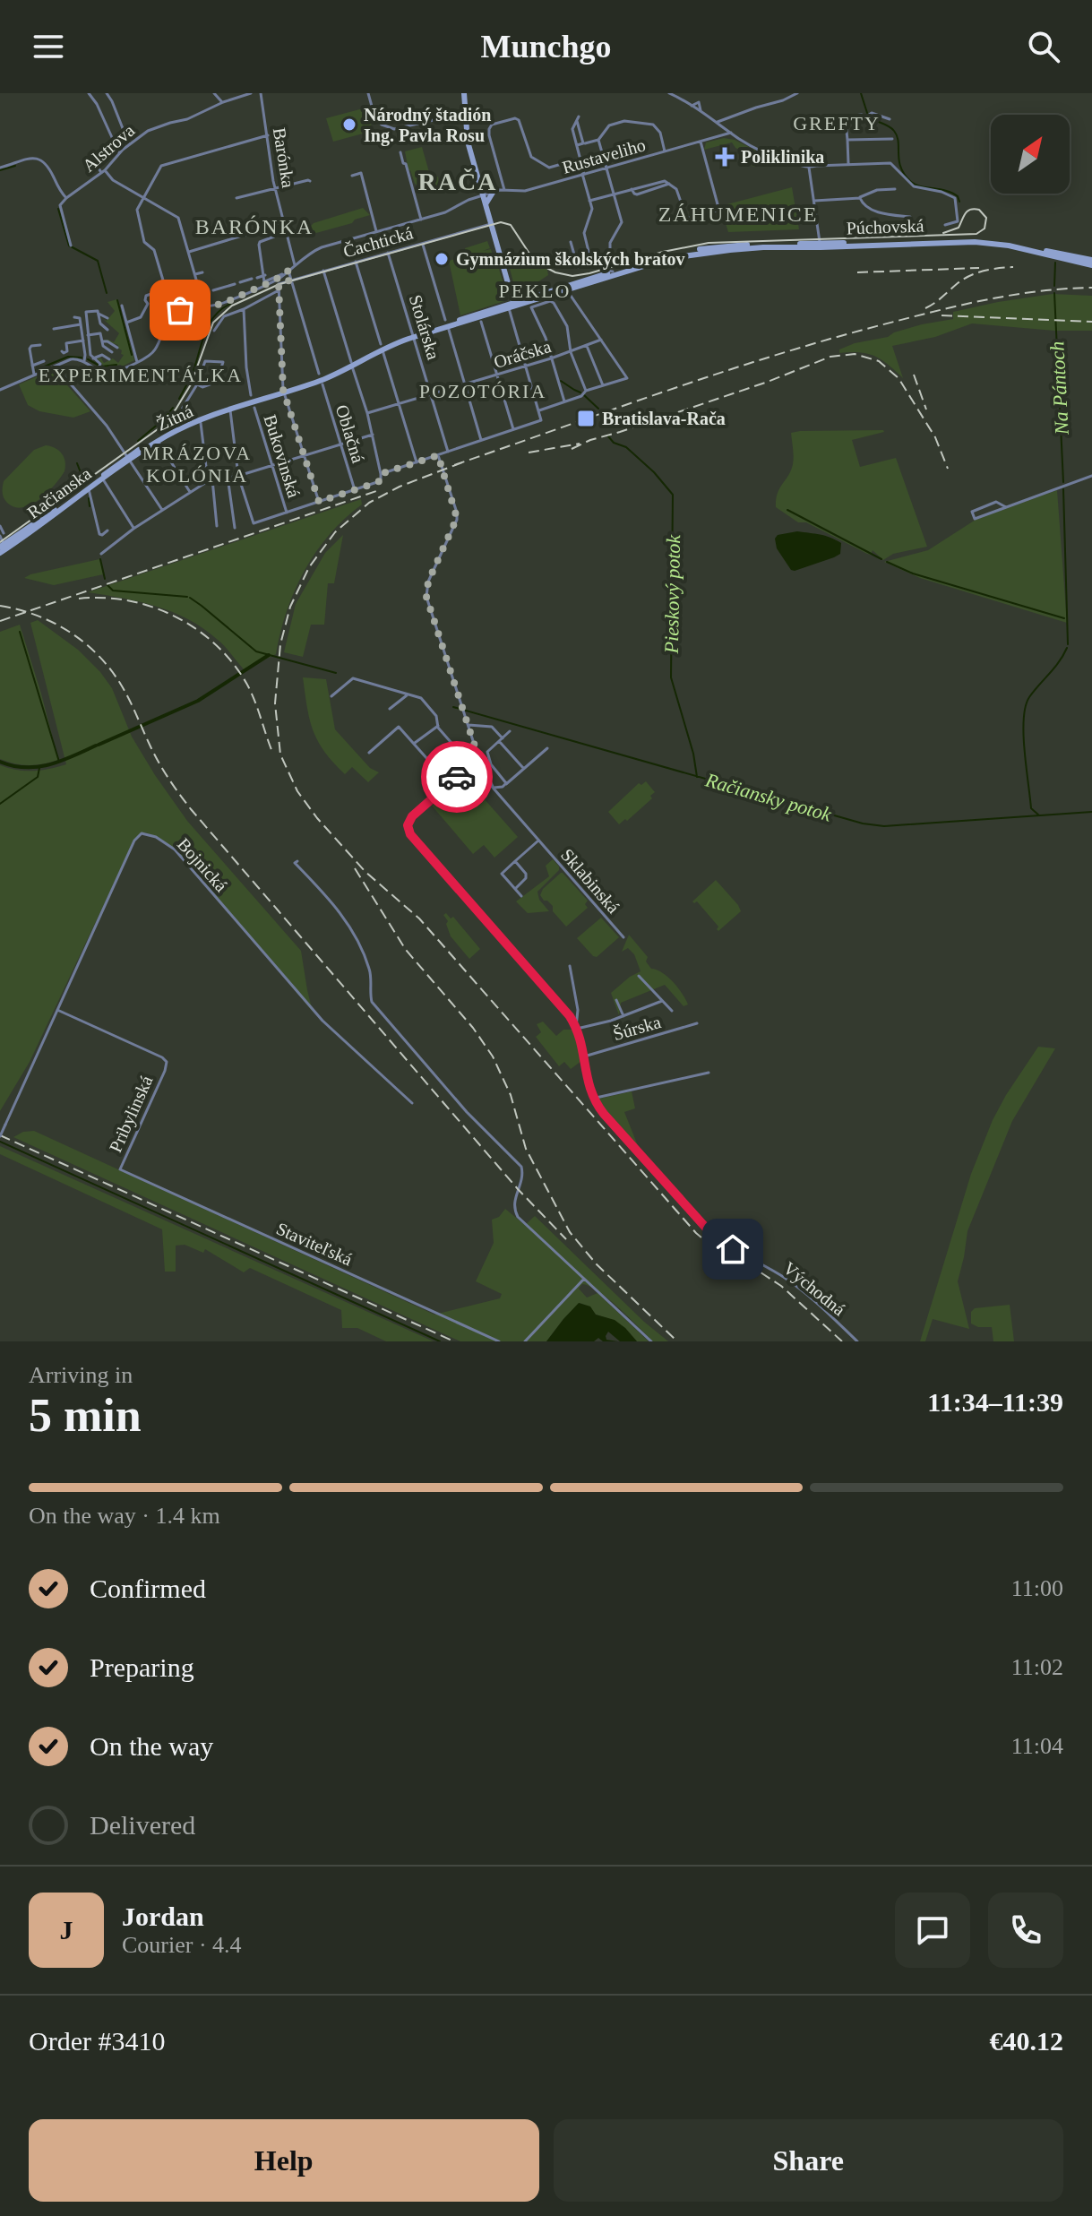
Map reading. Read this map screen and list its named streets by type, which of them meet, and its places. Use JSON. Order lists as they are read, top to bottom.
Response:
{
  "streets": {
    "main road": ["Púchovská", "Žitná", "Račianska"],
    "street": [
      "Alstrova",
      "Rustaveliho",
      "Barónka",
      "Čachtická",
      "Stolárska",
      "Oráčska",
      "Oblačná",
      "Bukovinská",
      "Bojnická",
      "Sklabinská",
      "Šúrska",
      "Pribylinská",
      "Staviteľská",
      "Východná"
    ]
  },
  "crossings": [
    ["Rustaveliho", "Barónka"],
    ["Púchovská", "Žitná"],
    ["Čachtická", "Stolárska"],
    ["Čachtická", "Bukovinská"],
    ["Stolárska", "Oráčska"],
    ["Stolárska", "Žitná"],
    ["Žitná", "Račianska"],
    ["Bojnická", "Pribylinská"],
    ["Šúrska", "Východná"],
    ["Pribylinská", "Staviteľská"]
  ],
  "districts": [
    "GREFTY",
    "RAČA",
    "ZÁHUMENICE",
    "BARÓNKA",
    "PEKLO",
    "EXPERIMENTÁLKA",
    "POZOTÓRIA",
    "MRÁZOVA KOLÓNIA"
  ],
  "water": ["Na Pántoch", "Pieskový potok", "Račiansky potok"],
  "places": {
    "other": ["Národný štadión Ing. Pavla Rosu", "Gymnázium školských bratov"],
    "health": ["Poliklinika"],
    "transit": ["Bratislava-Rača"]
  },
  "north": "top right",
  "page": {
    "header": "Munchgo",
    "heading": ["5 min", "Arriving in", "11:34–11:39"],
    "panel": [
      "Jordan",
      "Courier · 4.4",
      "Order #3410",
      "€40.12"
    ],
    "bar": "On the way · 1.4 km",
    "list": [
      ["Confirmed", "11:00"],
      ["Preparing", "11:02"],
      ["On the way", "11:04"],
      "Delivered"
    ],
    "round": "J",
    "buttons": ["Help", "Share"]
  }
}
